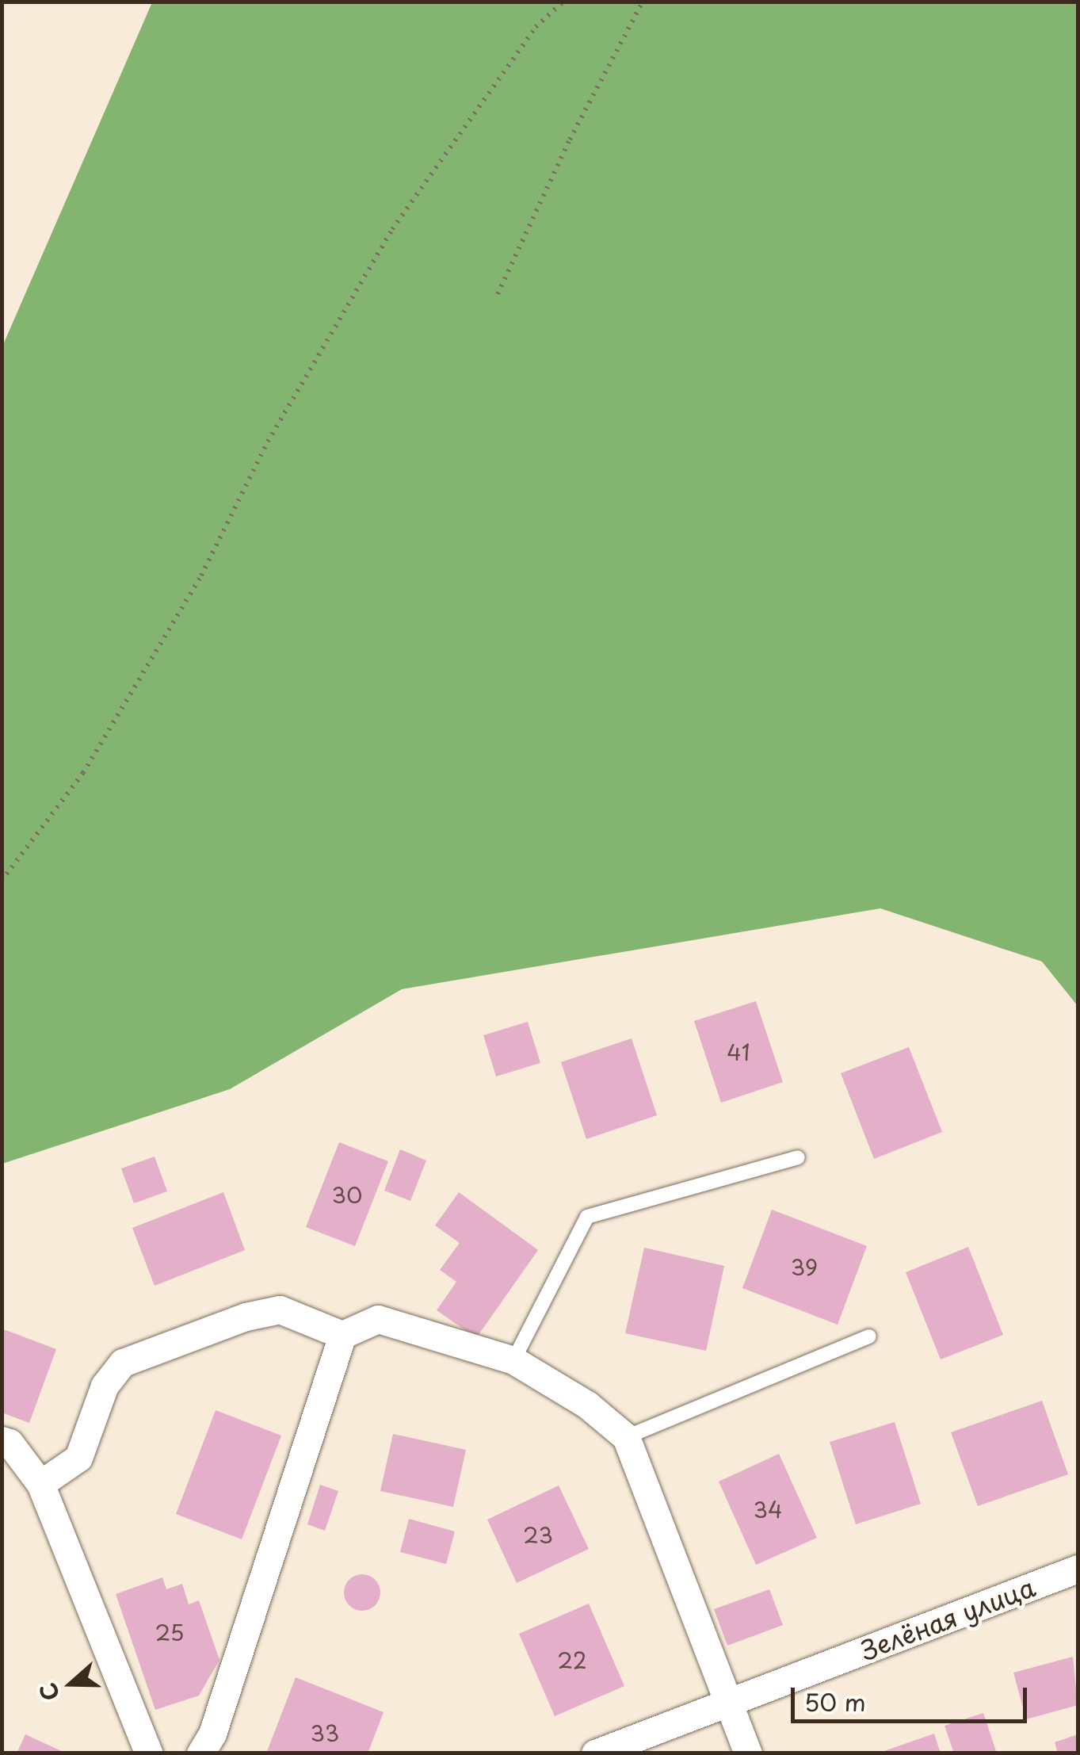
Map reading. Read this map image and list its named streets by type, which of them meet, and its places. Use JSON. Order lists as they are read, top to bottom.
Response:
{
  "streets": {
    "street": ["Зелёная улица"]
  },
  "house_numbers": [
    "41",
    "30",
    "39",
    "34",
    "23",
    "25",
    "22",
    "33"
  ],
  "scale_bar": "50 m",
  "north": "left"
}
